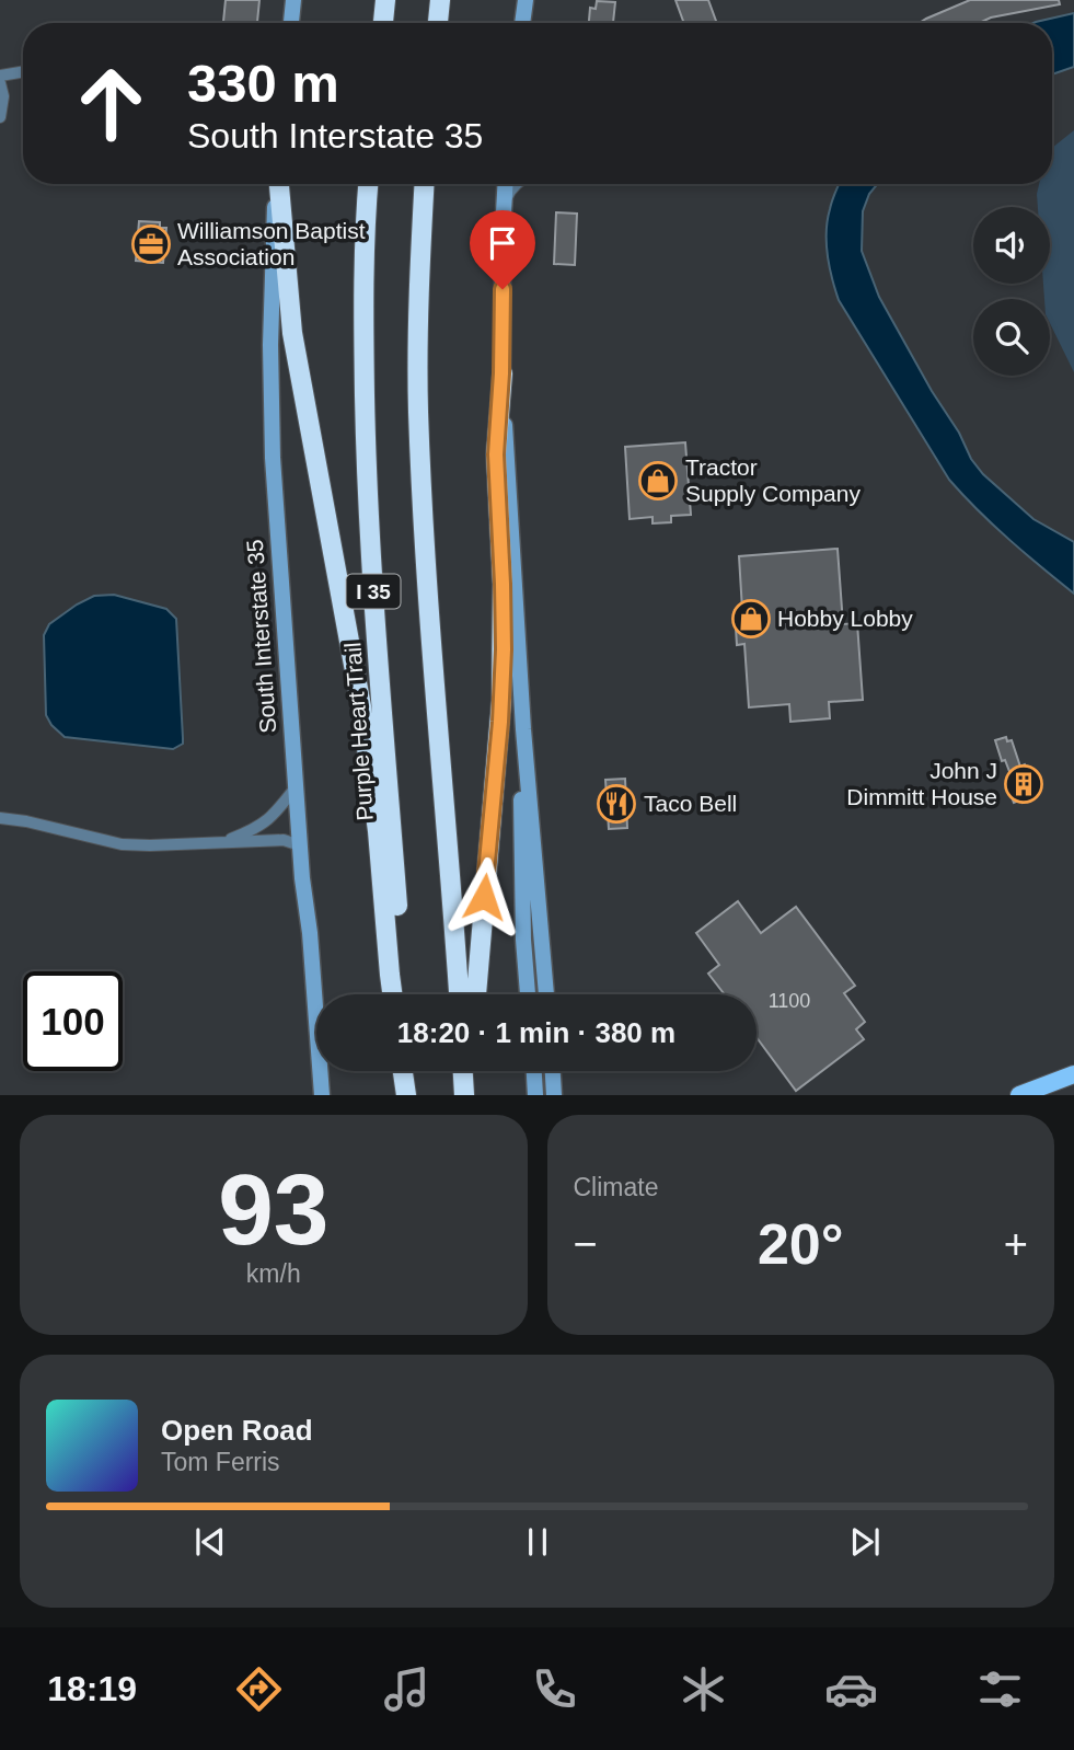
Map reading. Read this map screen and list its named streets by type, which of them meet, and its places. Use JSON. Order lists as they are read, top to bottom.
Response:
{
  "streets": {
    "highway": ["I 35", "Purple Heart Trail"],
    "main road": ["South Interstate 35"]
  },
  "places": {
    "office": ["Williamson Baptist Association"],
    "shop": ["Tractor Supply Company", "Hobby Lobby"],
    "building": ["John J Dimmitt House"],
    "restaurant": ["Taco Bell"]
  },
  "house_numbers": ["1100"],
  "page": {
    "turn": ["330 m", "South Interstate 35"],
    "limit": "100",
    "trip": "18:20 · 1 min · 380 m",
    "tile": [
      ["93", "km/h"],
      "Climate"
    ],
    "heat": ["−", "20°", "+"],
    "song": ["Open Road", "Tom Ferris"],
    "tabs": "18:19"
  }
}
